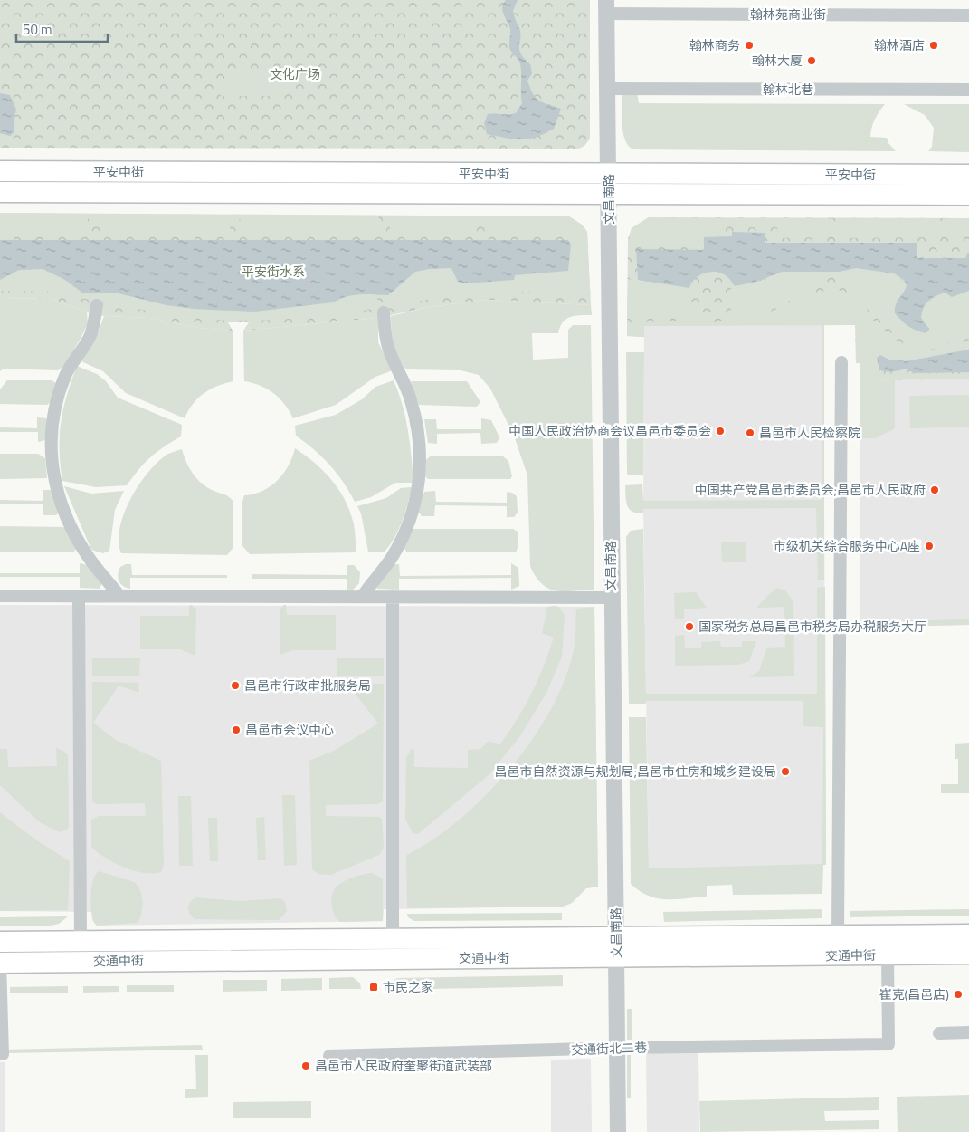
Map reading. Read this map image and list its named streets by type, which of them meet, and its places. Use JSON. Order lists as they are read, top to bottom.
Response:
{
  "streets": {
    "main road": ["平安中街", "交通中街"],
    "street": [
      "翰林苑商业街",
      "翰林北巷",
      "文昌南路",
      "交通街北二巷"
    ]
  },
  "crossings": [
    ["翰林苑商业街", "文昌南路"],
    ["翰林北巷", "文昌南路"],
    ["平安中街", "文昌南路"],
    ["文昌南路", "交通中街"],
    ["文昌南路", "交通街北二巷"],
    ["交通中街", "交通街北二巷"]
  ],
  "parks": ["文化广场", "平安街水系"],
  "places": {
    "other": [
      "翰林商务",
      "翰林酒店",
      "翰林大厦",
      "中国人民政治协商会议昌邑市委员会",
      "昌邑市人民检察院",
      "中国共产党昌邑市委员会;昌邑市人民政府",
      "市级机关综合服务中心A座",
      "国家税务总局昌邑市税务局办税服务大厅",
      "昌邑市行政审批服务局",
      "昌邑市会议中心",
      "昌邑市自然资源与规划局;昌邑市住房和城乡建设局",
      "崔克(昌邑店)",
      "昌邑市人民政府奎聚街道武装部"
    ],
    "transit": ["市民之家"]
  },
  "scale_bar": "50 m"
}
